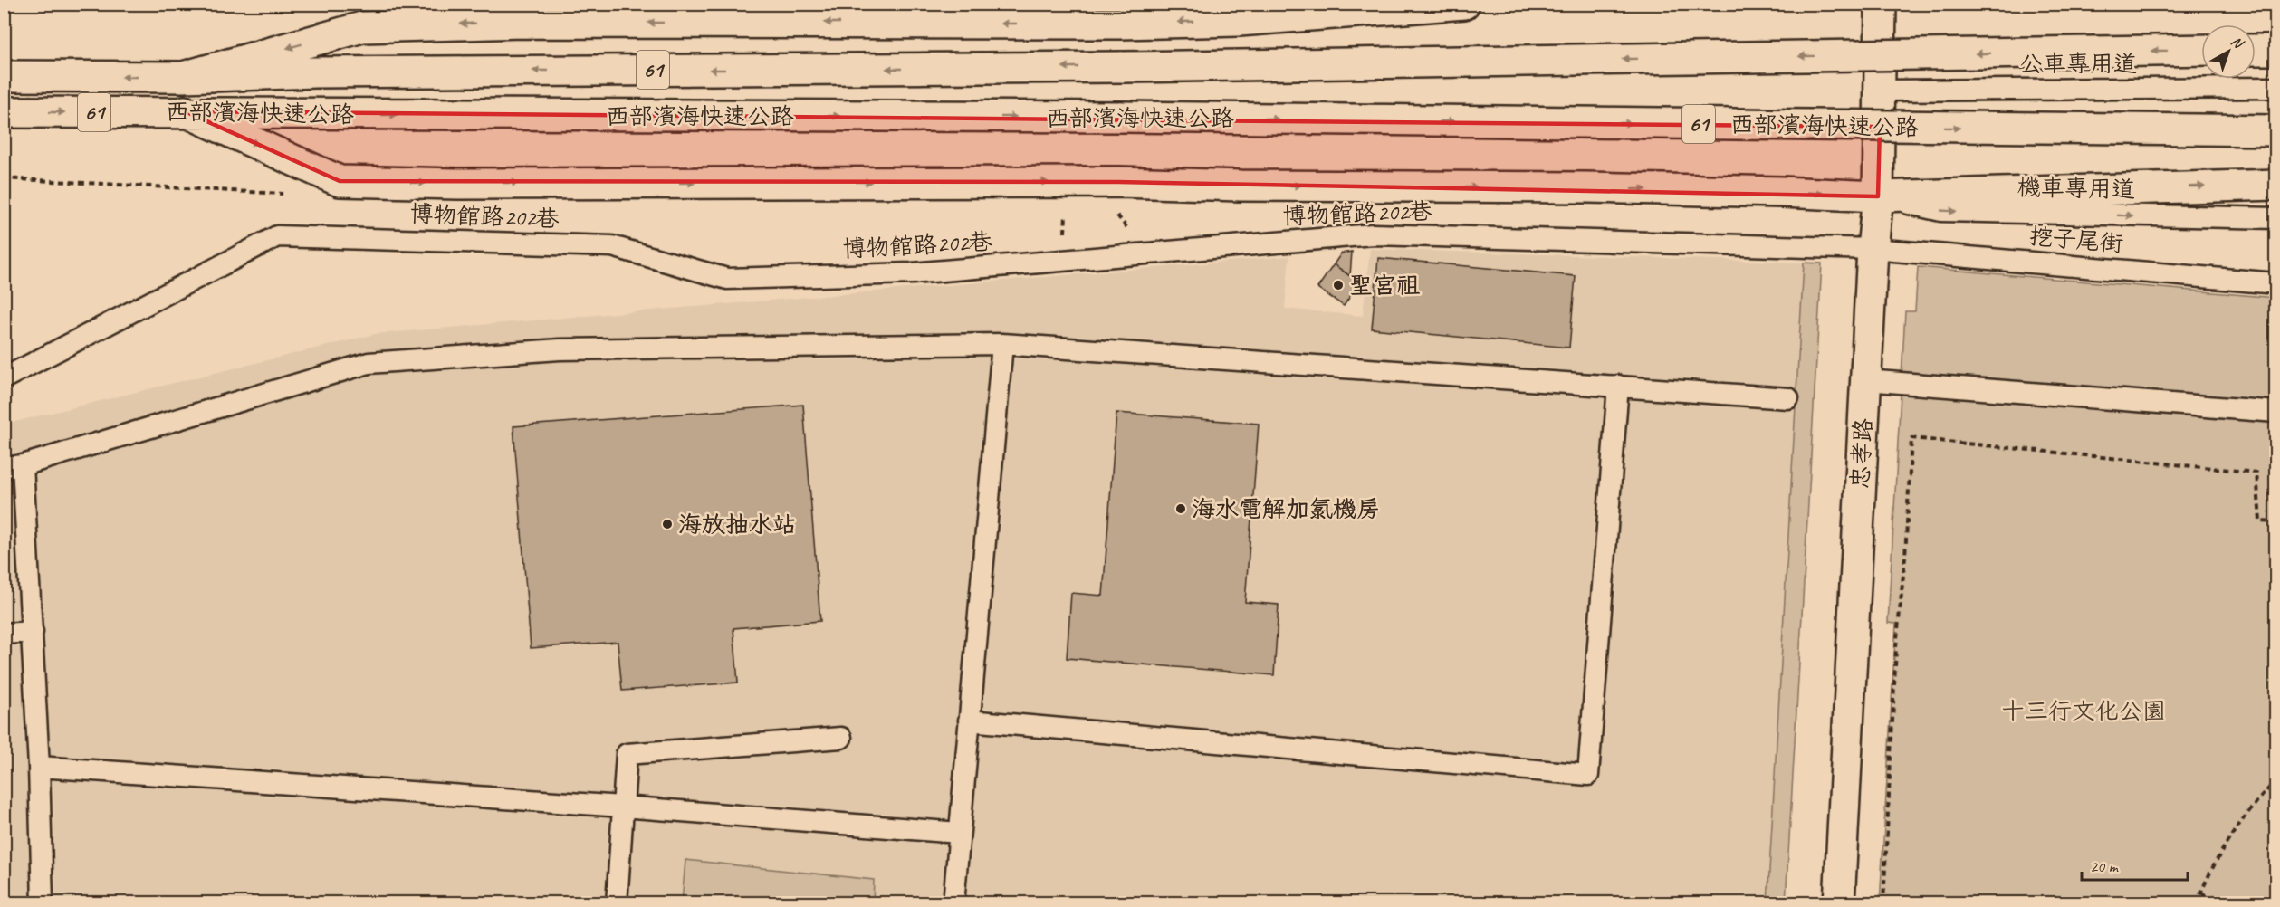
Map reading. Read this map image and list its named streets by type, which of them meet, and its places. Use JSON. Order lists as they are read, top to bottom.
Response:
{
  "streets": {
    "main road": ["61", "西部濱海快速公路", "忠孝路"],
    "lane": [
      "公車專用道",
      "機車專用道",
      "博物館路202巷",
      "挖子尾街"
    ]
  },
  "crossings": [
    ["公車專用道", "忠孝路"],
    ["機車專用道", "忠孝路"],
    ["博物館路202巷", "挖子尾街"],
    ["博物館路202巷", "忠孝路"],
    ["挖子尾街", "忠孝路"]
  ],
  "parks": ["十三行文化公園"],
  "places": ["聖宮祖", "海水電解加氯機房", "海放抽水站"],
  "scale_bar": "20 m",
  "north": "top right"
}
